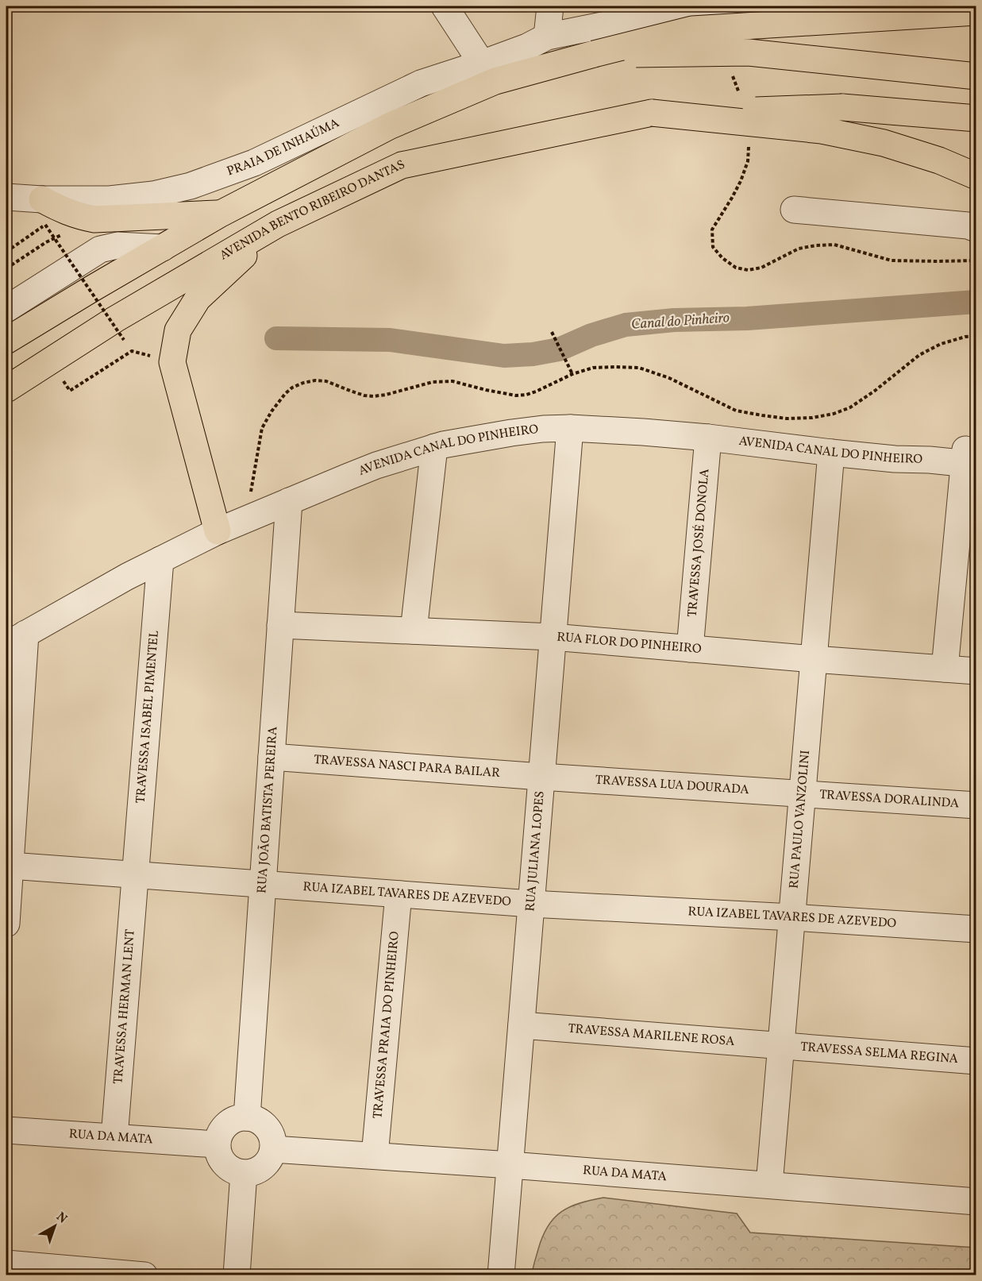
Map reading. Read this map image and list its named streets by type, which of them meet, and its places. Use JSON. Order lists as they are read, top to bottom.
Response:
{
  "streets": {
    "highway": ["AVENIDA BENTO RIBEIRO DANTAS"],
    "street": [
      "PRAIA DE INHAÚMA",
      "AVENIDA CANAL DO PINHEIRO",
      "TRAVESSA JOSÉ DONOLA",
      "RUA FLOR DO PINHEIRO",
      "TRAVESSA ISABEL PIMENTEL",
      "TRAVESSA NASCI PARA BAILAR",
      "TRAVESSA LUA DOURADA",
      "TRAVESSA DORALINDA",
      "RUA JOÃO BATISTA PEREIRA",
      "RUA PAULO VANZOLINI",
      "RUA JULIANA LOPES",
      "RUA IZABEL TAVARES DE AZEVEDO",
      "TRAVESSA HERMAN LENT",
      "TRAVESSA PRAIA DO PINHEIRO",
      "TRAVESSA MARILENE ROSA",
      "TRAVESSA SELMA REGINA",
      "RUA DA MATA"
    ]
  },
  "crossings": [
    ["AVENIDA CANAL DO PINHEIRO", "TRAVESSA JOSÉ DONOLA"],
    ["AVENIDA CANAL DO PINHEIRO", "TRAVESSA ISABEL PIMENTEL"],
    ["AVENIDA CANAL DO PINHEIRO", "RUA JOÃO BATISTA PEREIRA"],
    ["AVENIDA CANAL DO PINHEIRO", "RUA PAULO VANZOLINI"],
    ["AVENIDA CANAL DO PINHEIRO", "RUA JULIANA LOPES"],
    ["TRAVESSA JOSÉ DONOLA", "RUA FLOR DO PINHEIRO"],
    ["RUA FLOR DO PINHEIRO", "RUA JOÃO BATISTA PEREIRA"],
    ["RUA FLOR DO PINHEIRO", "RUA PAULO VANZOLINI"],
    ["RUA FLOR DO PINHEIRO", "RUA JULIANA LOPES"],
    ["TRAVESSA ISABEL PIMENTEL", "RUA IZABEL TAVARES DE AZEVEDO"],
    ["TRAVESSA ISABEL PIMENTEL", "TRAVESSA HERMAN LENT"],
    ["TRAVESSA NASCI PARA BAILAR", "TRAVESSA LUA DOURADA"],
    ["TRAVESSA NASCI PARA BAILAR", "RUA JOÃO BATISTA PEREIRA"],
    ["TRAVESSA NASCI PARA BAILAR", "RUA JULIANA LOPES"],
    ["TRAVESSA LUA DOURADA", "TRAVESSA DORALINDA"],
    ["TRAVESSA LUA DOURADA", "RUA PAULO VANZOLINI"],
    ["TRAVESSA LUA DOURADA", "RUA JULIANA LOPES"],
    ["TRAVESSA DORALINDA", "RUA PAULO VANZOLINI"],
    ["RUA JOÃO BATISTA PEREIRA", "RUA IZABEL TAVARES DE AZEVEDO"],
    ["RUA JOÃO BATISTA PEREIRA", "RUA DA MATA"],
    ["RUA PAULO VANZOLINI", "RUA IZABEL TAVARES DE AZEVEDO"],
    ["RUA PAULO VANZOLINI", "TRAVESSA MARILENE ROSA"],
    ["RUA PAULO VANZOLINI", "TRAVESSA SELMA REGINA"],
    ["RUA PAULO VANZOLINI", "RUA DA MATA"],
    ["RUA JULIANA LOPES", "RUA IZABEL TAVARES DE AZEVEDO"],
    ["RUA JULIANA LOPES", "TRAVESSA MARILENE ROSA"],
    ["RUA JULIANA LOPES", "RUA DA MATA"],
    ["RUA IZABEL TAVARES DE AZEVEDO", "TRAVESSA HERMAN LENT"],
    ["RUA IZABEL TAVARES DE AZEVEDO", "TRAVESSA PRAIA DO PINHEIRO"],
    ["TRAVESSA HERMAN LENT", "RUA DA MATA"],
    ["TRAVESSA PRAIA DO PINHEIRO", "RUA DA MATA"],
    ["TRAVESSA MARILENE ROSA", "TRAVESSA SELMA REGINA"]
  ],
  "water": ["Canal do Pinheiro"],
  "north": "top right"
}
